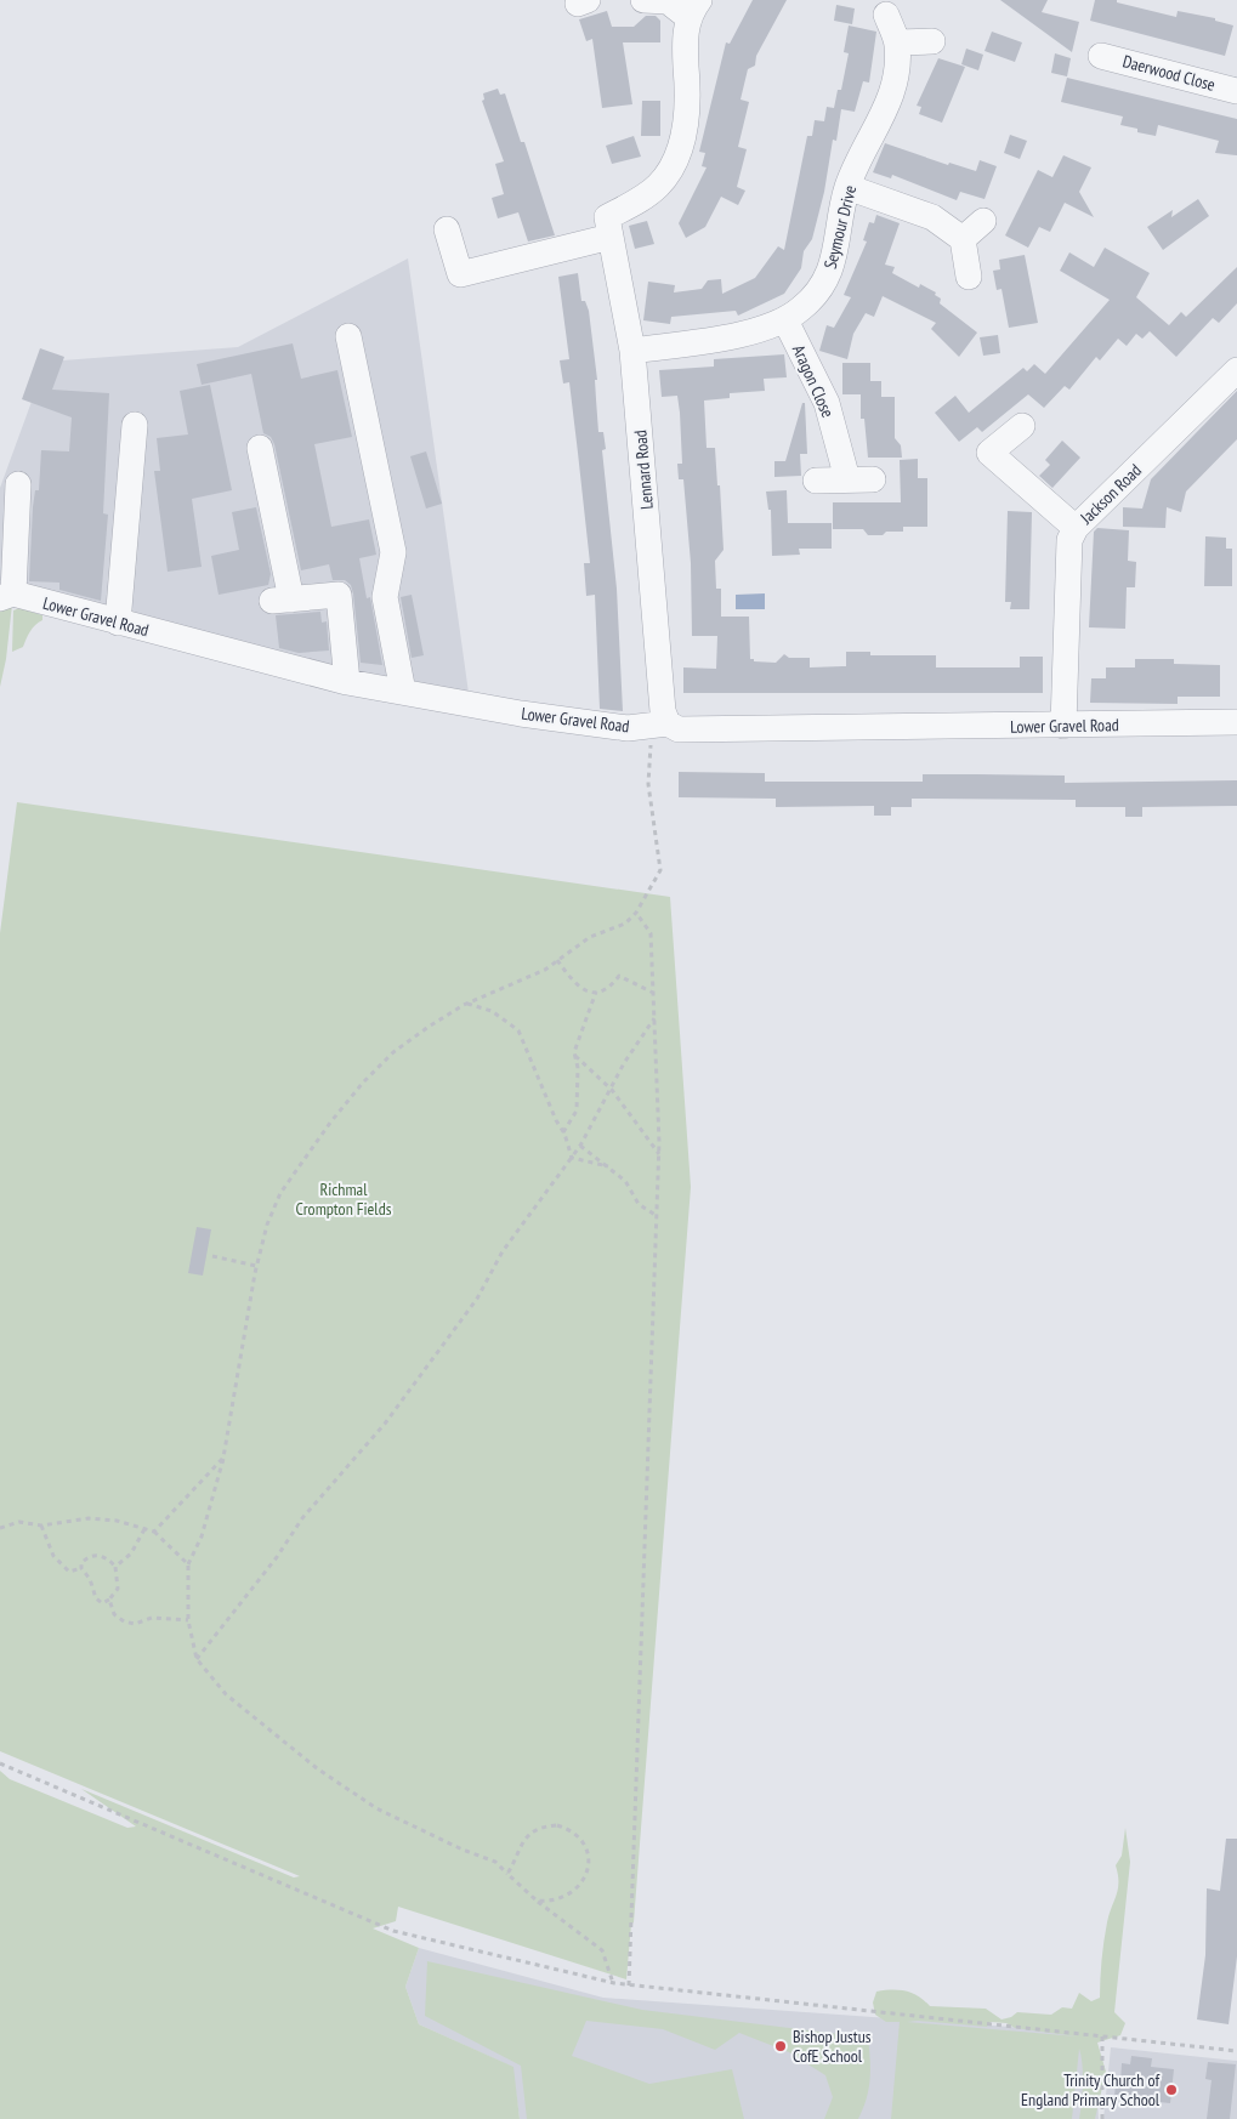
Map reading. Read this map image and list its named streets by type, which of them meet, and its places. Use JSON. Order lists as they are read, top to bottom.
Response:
{
  "streets": {
    "street": [
      "Daerwood Close",
      "Seymour Drive",
      "Aragon Close",
      "Lennard Road",
      "Jackson Road",
      "Lower Gravel Road"
    ]
  },
  "crossings": [
    ["Seymour Drive", "Aragon Close"],
    ["Seymour Drive", "Lennard Road"],
    ["Lennard Road", "Lower Gravel Road"],
    ["Jackson Road", "Lower Gravel Road"]
  ],
  "parks": ["Richmal Crompton Fields"],
  "places": ["Bishop Justus CofE School", "Trinity Church of England Primary School"]
}
